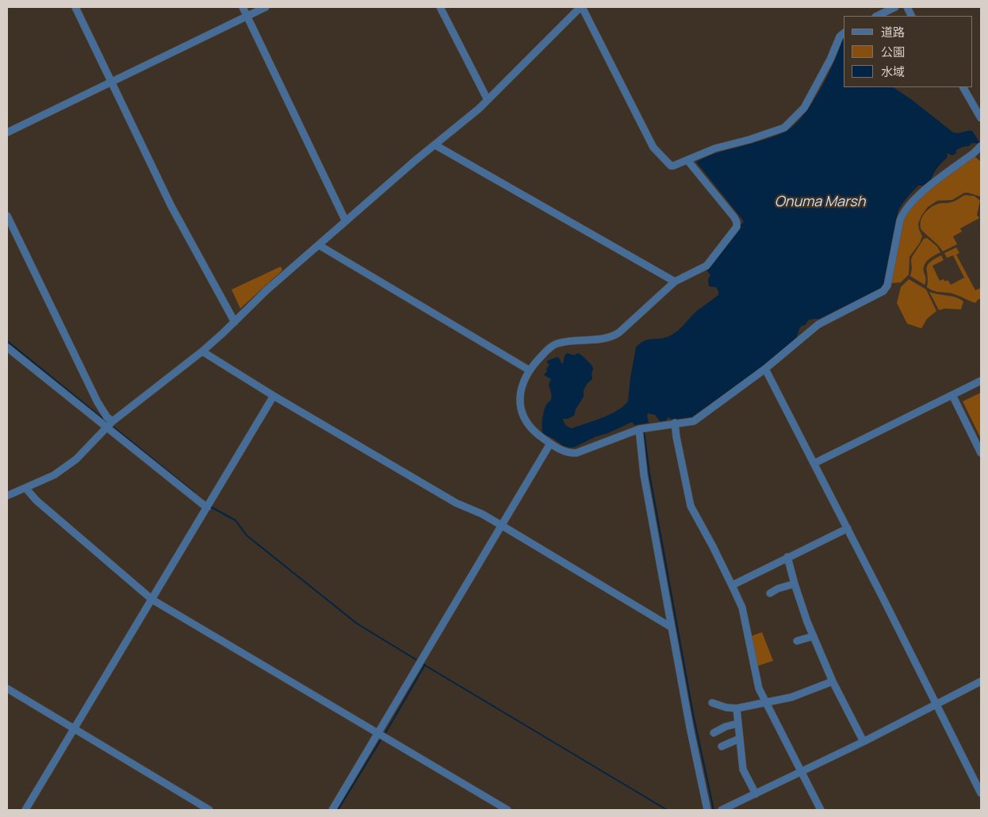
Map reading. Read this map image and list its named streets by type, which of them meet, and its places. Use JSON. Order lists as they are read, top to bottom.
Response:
{
  "water": ["Onuma Marsh"],
  "legend": ["道路", "公園", "水域"]
}
